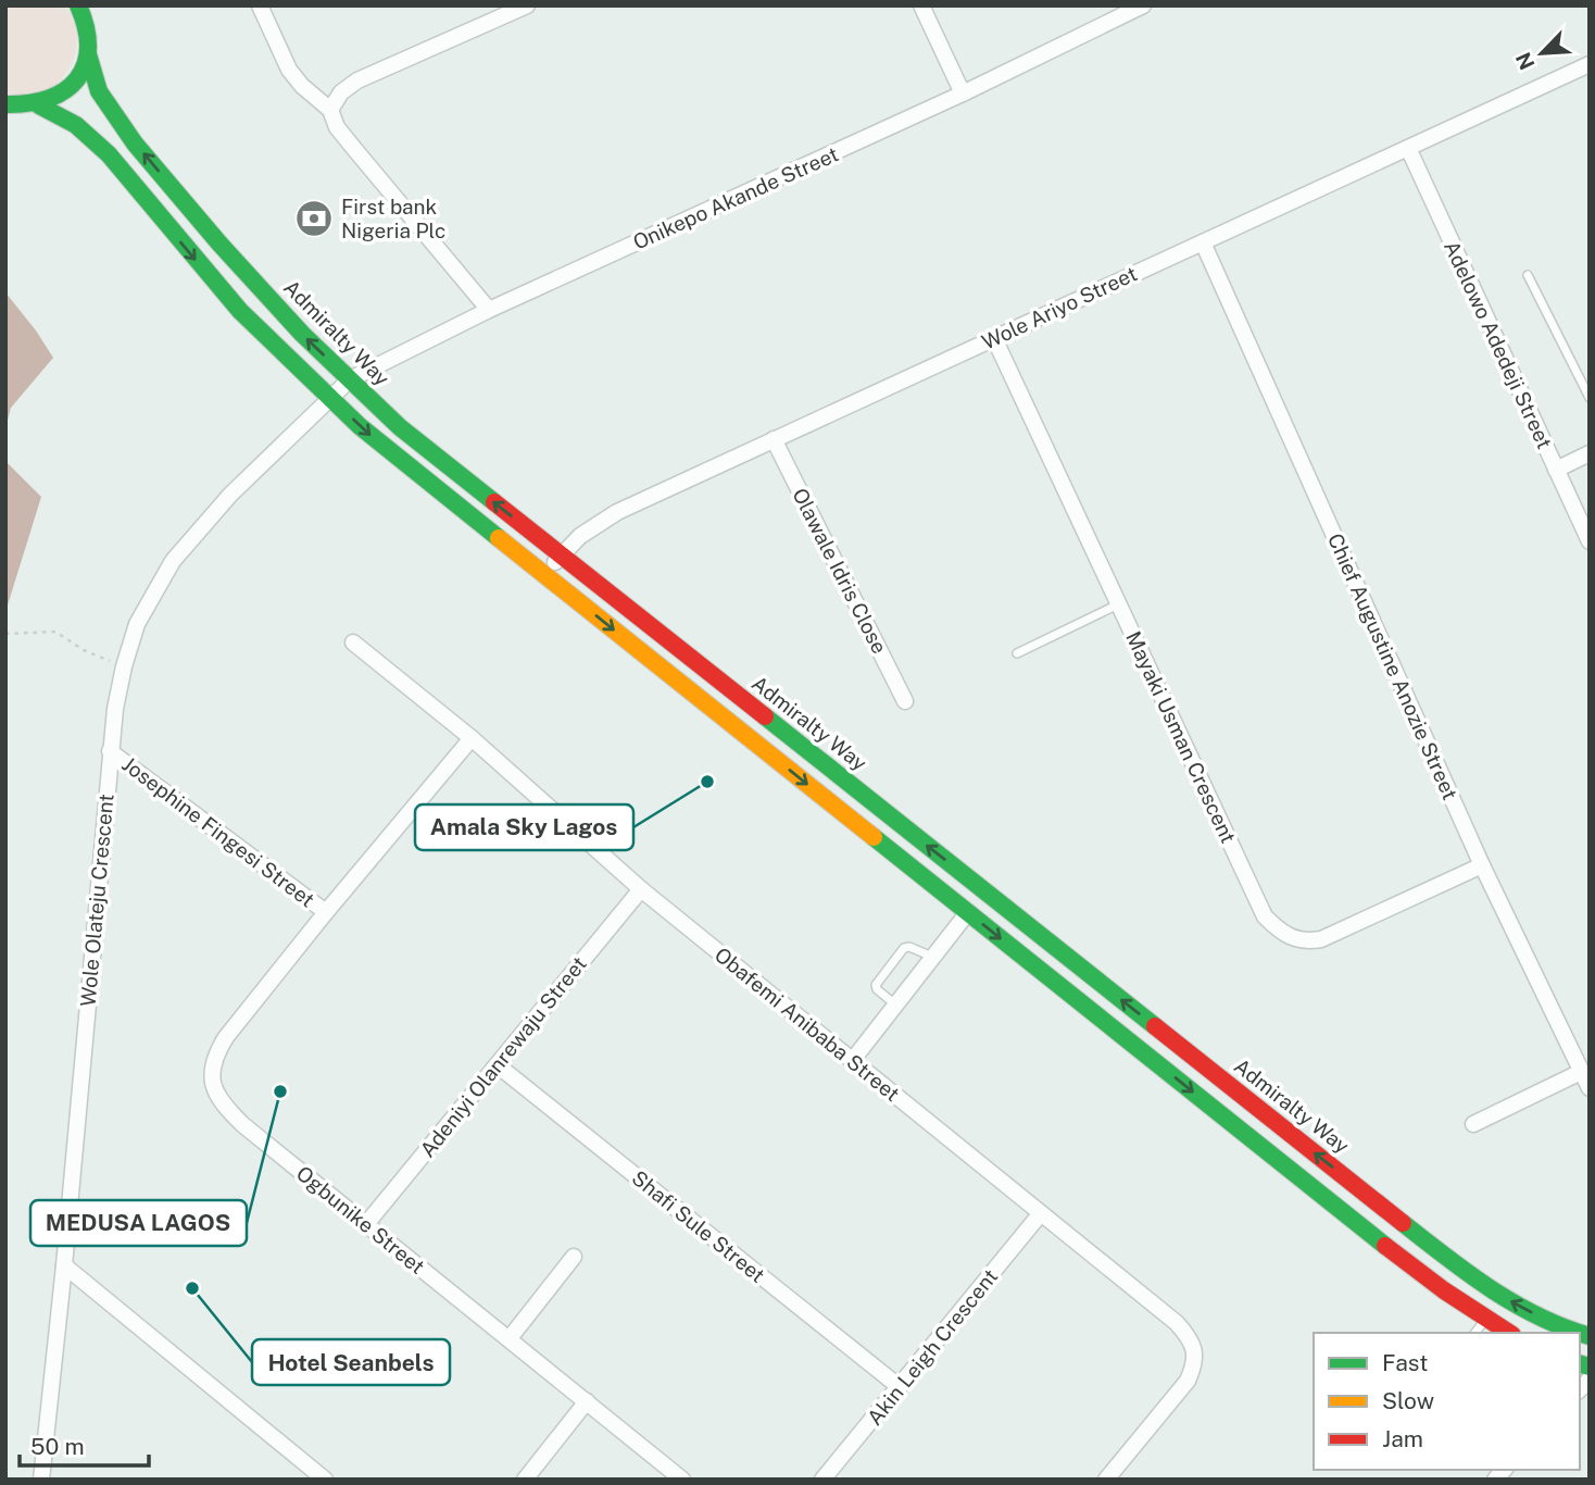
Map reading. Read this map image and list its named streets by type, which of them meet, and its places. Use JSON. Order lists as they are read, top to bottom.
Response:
{
  "streets": {
    "main road": ["Admiralty Way"],
    "street": [
      "Onikepo Akande Street",
      "Wole Ariyo Street",
      "Adelowo Adedeji Street",
      "Olawale Idris Close",
      "Chief Augustine Anozie Street",
      "Mayaki Usman Crescent",
      "Josephine Fingesi Street",
      "Wole Olateju Crescent",
      "Obafemi Anibaba Street",
      "Adeniyi Olanrewaju Street",
      "Ogbunike Street",
      "Shafi Sule Street",
      "Akin Leigh Crescent"
    ]
  },
  "crossings": [
    ["Onikepo Akande Street", "Admiralty Way"],
    ["Onikepo Akande Street", "Wole Olateju Crescent"],
    ["Wole Ariyo Street", "Admiralty Way"],
    ["Wole Ariyo Street", "Adelowo Adedeji Street"],
    ["Wole Ariyo Street", "Olawale Idris Close"],
    ["Wole Ariyo Street", "Chief Augustine Anozie Street"],
    ["Wole Ariyo Street", "Mayaki Usman Crescent"],
    ["Chief Augustine Anozie Street", "Mayaki Usman Crescent"],
    ["Josephine Fingesi Street", "Wole Olateju Crescent"],
    ["Josephine Fingesi Street", "Ogbunike Street"],
    ["Obafemi Anibaba Street", "Adeniyi Olanrewaju Street"],
    ["Obafemi Anibaba Street", "Akin Leigh Crescent"],
    ["Adeniyi Olanrewaju Street", "Ogbunike Street"],
    ["Adeniyi Olanrewaju Street", "Shafi Sule Street"],
    ["Shafi Sule Street", "Akin Leigh Crescent"]
  ],
  "places": {
    "bank": ["First bank Nigeria Plc"],
    "other": ["Amala Sky Lagos", "MEDUSA LAGOS", "Hotel Seanbels"]
  },
  "legend": ["Fast", "Slow", "Jam"],
  "scale_bar": "50 m",
  "north": "bottom left"
}
